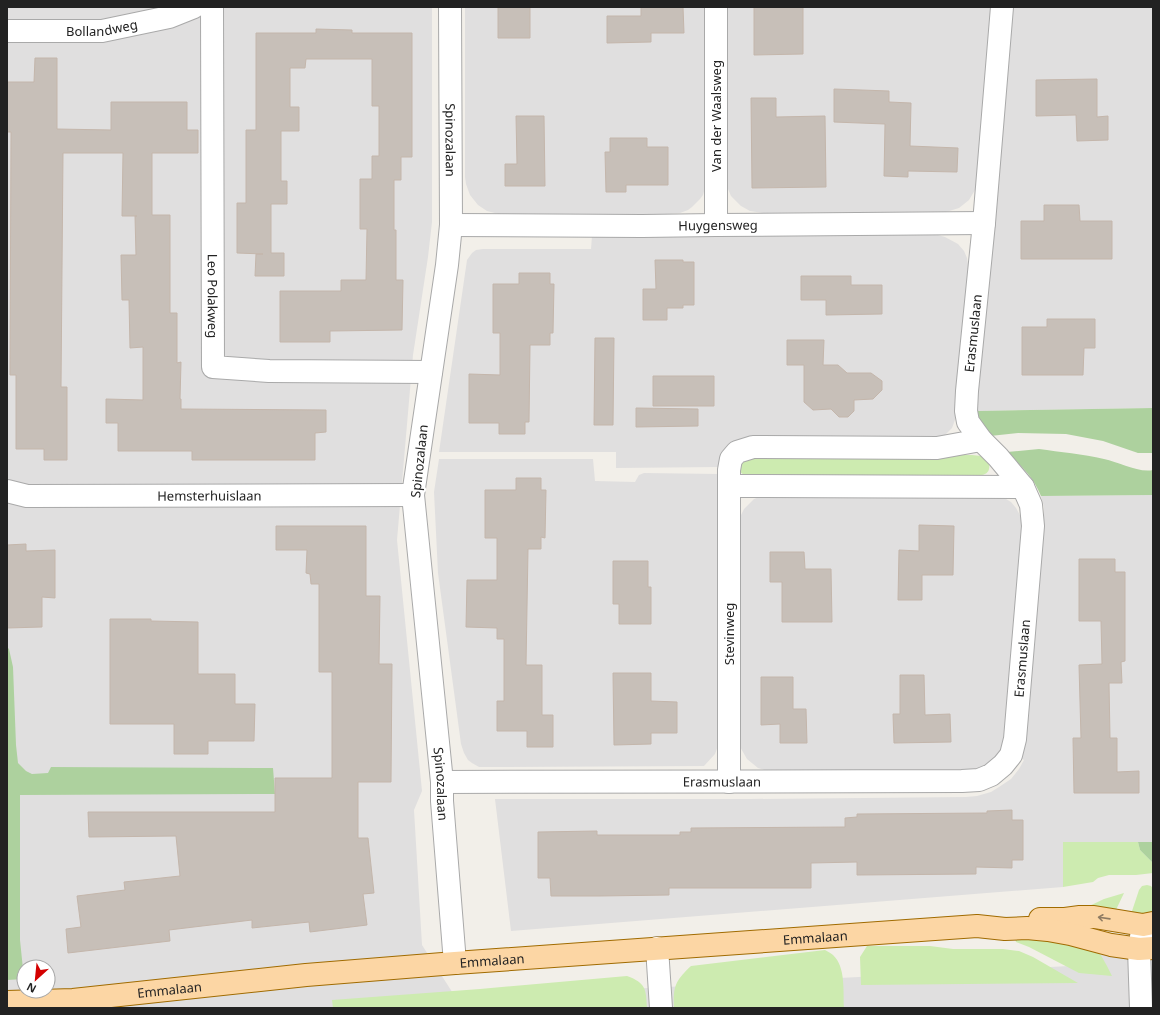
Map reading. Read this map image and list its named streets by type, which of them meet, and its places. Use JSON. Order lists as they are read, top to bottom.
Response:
{
  "streets": {
    "main road": ["Emmalaan"],
    "street": [
      "Bollandweg",
      "Van der Waalsweg",
      "Spinozalaan",
      "Huygensweg",
      "Leo Polakweg",
      "Erasmuslaan",
      "Hemsterhuislaan",
      "Stevinweg"
    ]
  },
  "crossings": [
    ["Van der Waalsweg", "Huygensweg"],
    ["Spinozalaan", "Huygensweg"],
    ["Spinozalaan", "Leo Polakweg"],
    ["Spinozalaan", "Erasmuslaan"],
    ["Spinozalaan", "Hemsterhuislaan"],
    ["Spinozalaan", "Emmalaan"],
    ["Huygensweg", "Erasmuslaan"],
    ["Erasmuslaan", "Stevinweg"]
  ],
  "north": "bottom left"
}
